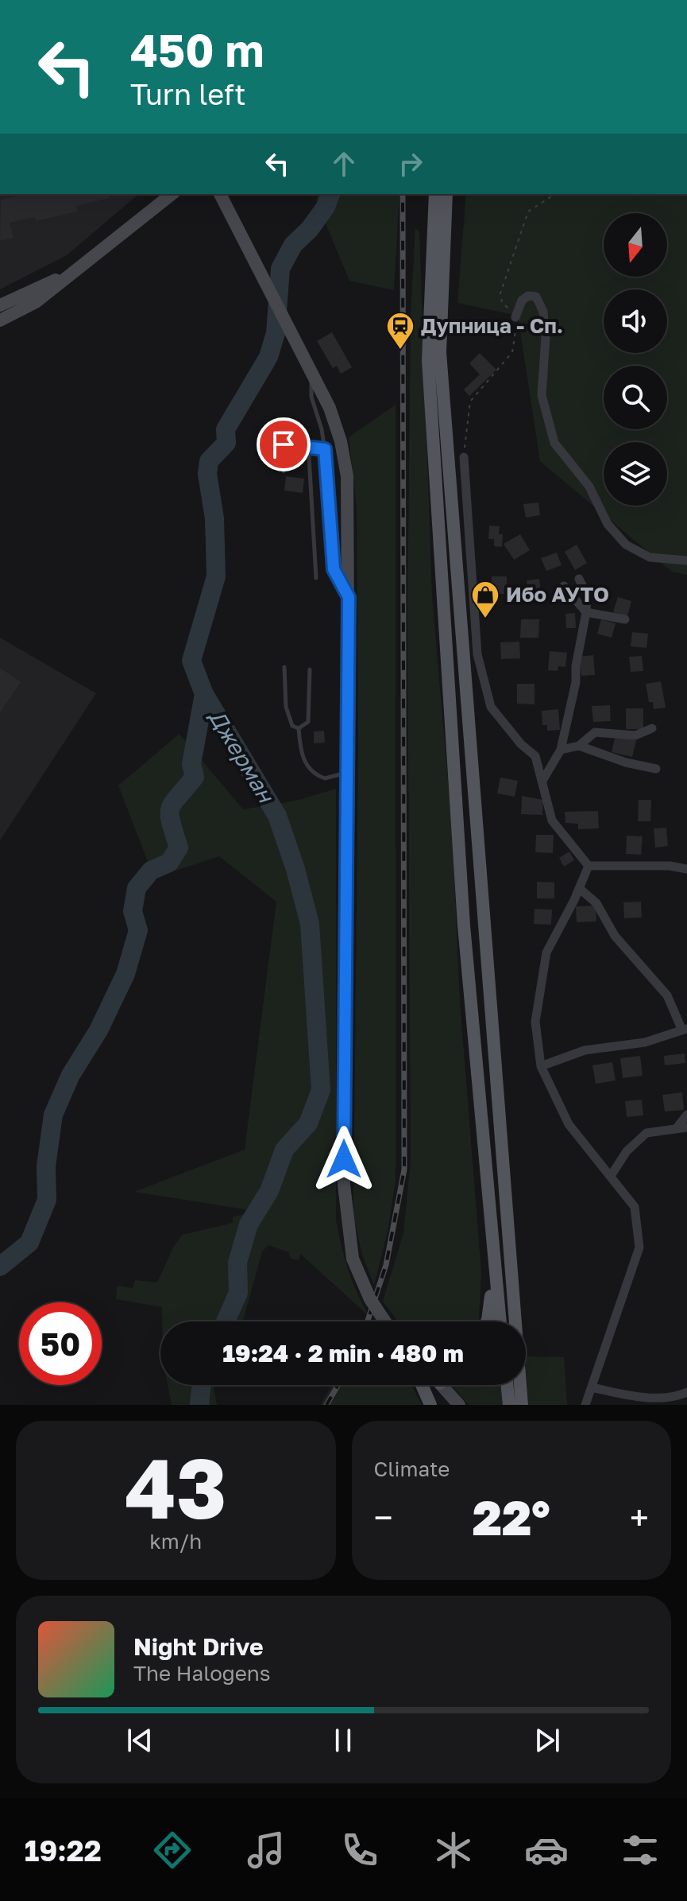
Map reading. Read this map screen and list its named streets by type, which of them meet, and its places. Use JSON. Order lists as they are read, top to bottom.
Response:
{
  "water": ["Джерман"],
  "places": {
    "station": ["Дупница - Сп."],
    "shop": ["Ибо АУТО"]
  },
  "north": "bottom",
  "page": {
    "turn": ["450 m", "Turn left"],
    "limit": "50",
    "trip": "19:24 · 2 min · 480 m",
    "tile": [
      ["43", "km/h"],
      "Climate"
    ],
    "heat": ["−", "22°", "+"],
    "song": ["Night Drive", "The Halogens"],
    "tabs": "19:22"
  }
}
